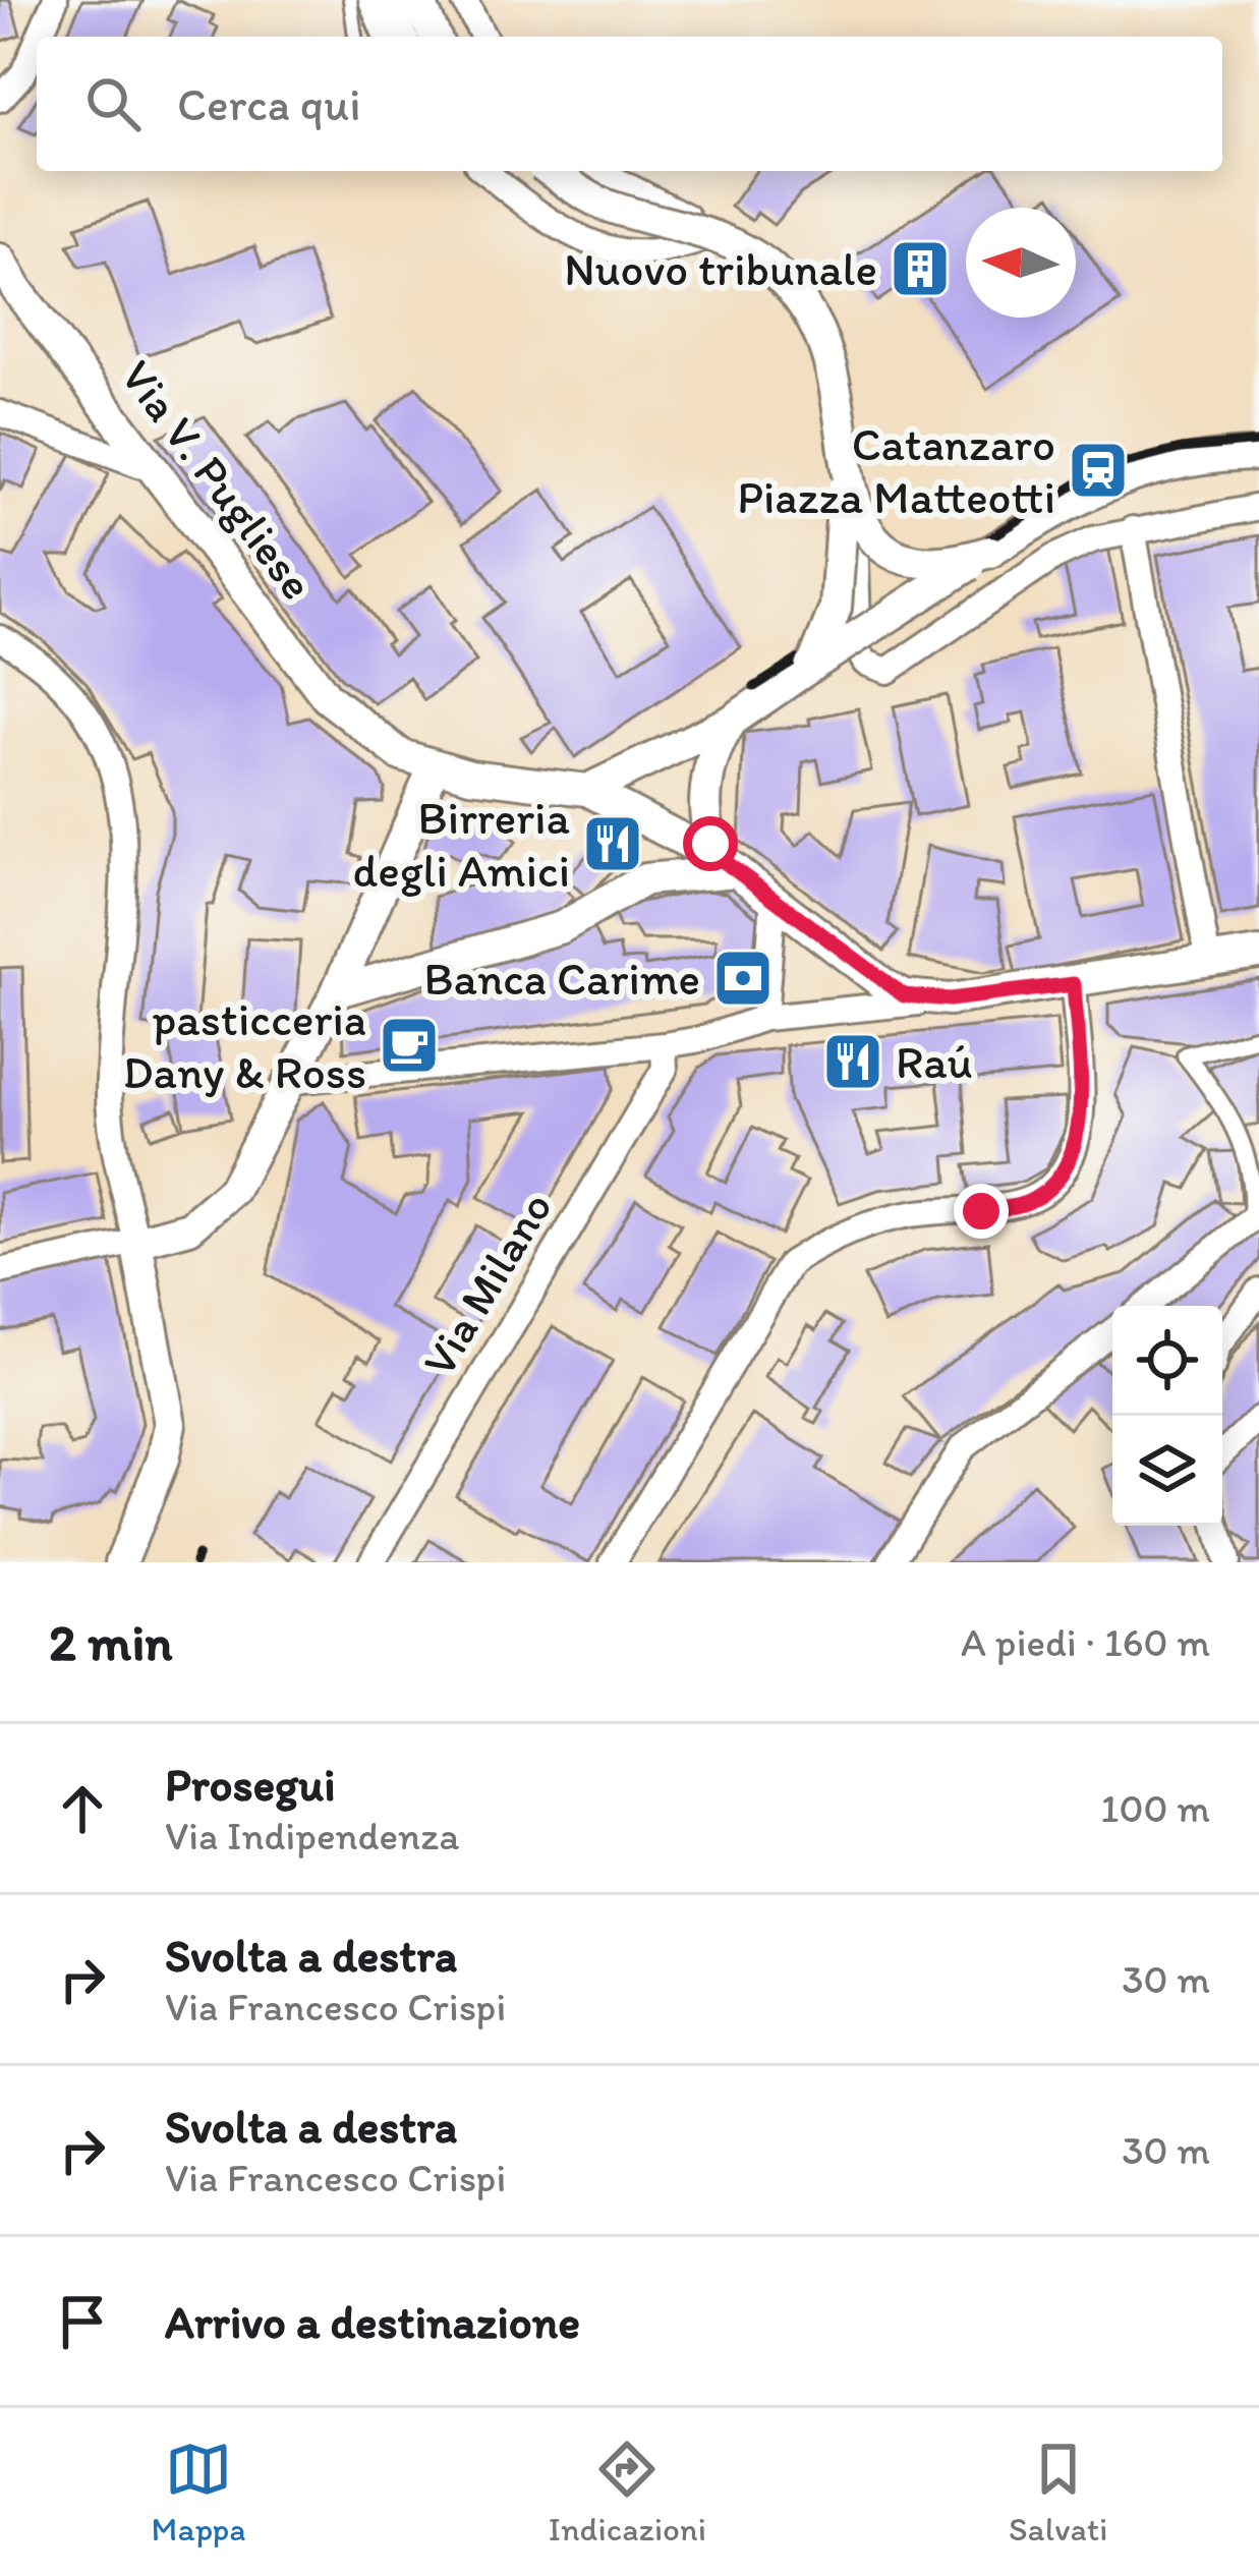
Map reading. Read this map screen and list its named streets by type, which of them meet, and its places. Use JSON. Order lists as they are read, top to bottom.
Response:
{
  "streets": {
    "street": ["Via V. Pugliese", "Via Milano"]
  },
  "places": {
    "building": ["Nuovo tribunale"],
    "station": ["Catanzaro Piazza Matteotti"],
    "restaurant": ["Birreria degli Amici", "Raú"],
    "bank": ["Banca Carime"],
    "cafe": ["pasticceria Dany & Ross"]
  },
  "north": "left",
  "page": {
    "search": "Cerca qui",
    "heading": ["2 min", "A piedi · 160 m"],
    "list": [
      ["Prosegui", "Via Indipendenza", "100 m"],
      ["Svolta a destra", "Via Francesco Crispi", "30 m"],
      ["Svolta a destra", "Via Francesco Crispi", "30 m"],
      "Arrivo a destinazione"
    ],
    "nav": ["Mappa", "Indicazioni", "Salvati"]
  }
}
